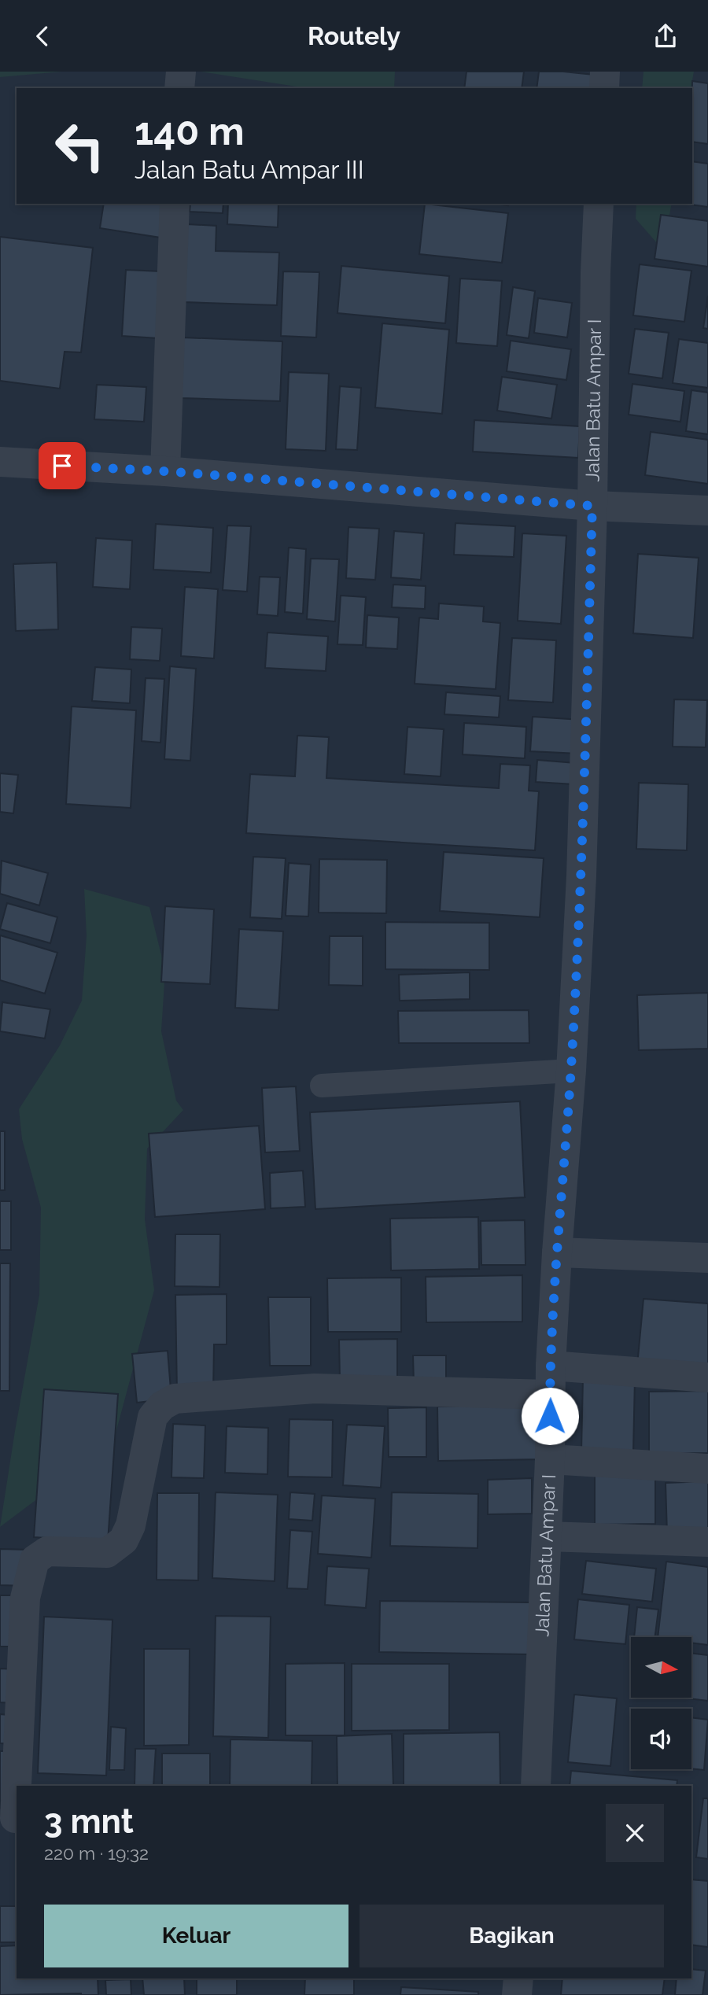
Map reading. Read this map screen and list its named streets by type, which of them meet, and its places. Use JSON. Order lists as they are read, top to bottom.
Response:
{
  "streets": {
    "street": ["Jalan Batu Ampar I"]
  },
  "north": "right",
  "page": {
    "header": "Routely",
    "turn": ["140 m", "Jalan Batu Ampar III"],
    "heading": ["3 mnt", "220 m · 19:32"],
    "buttons": ["Keluar", "Bagikan"]
  }
}
